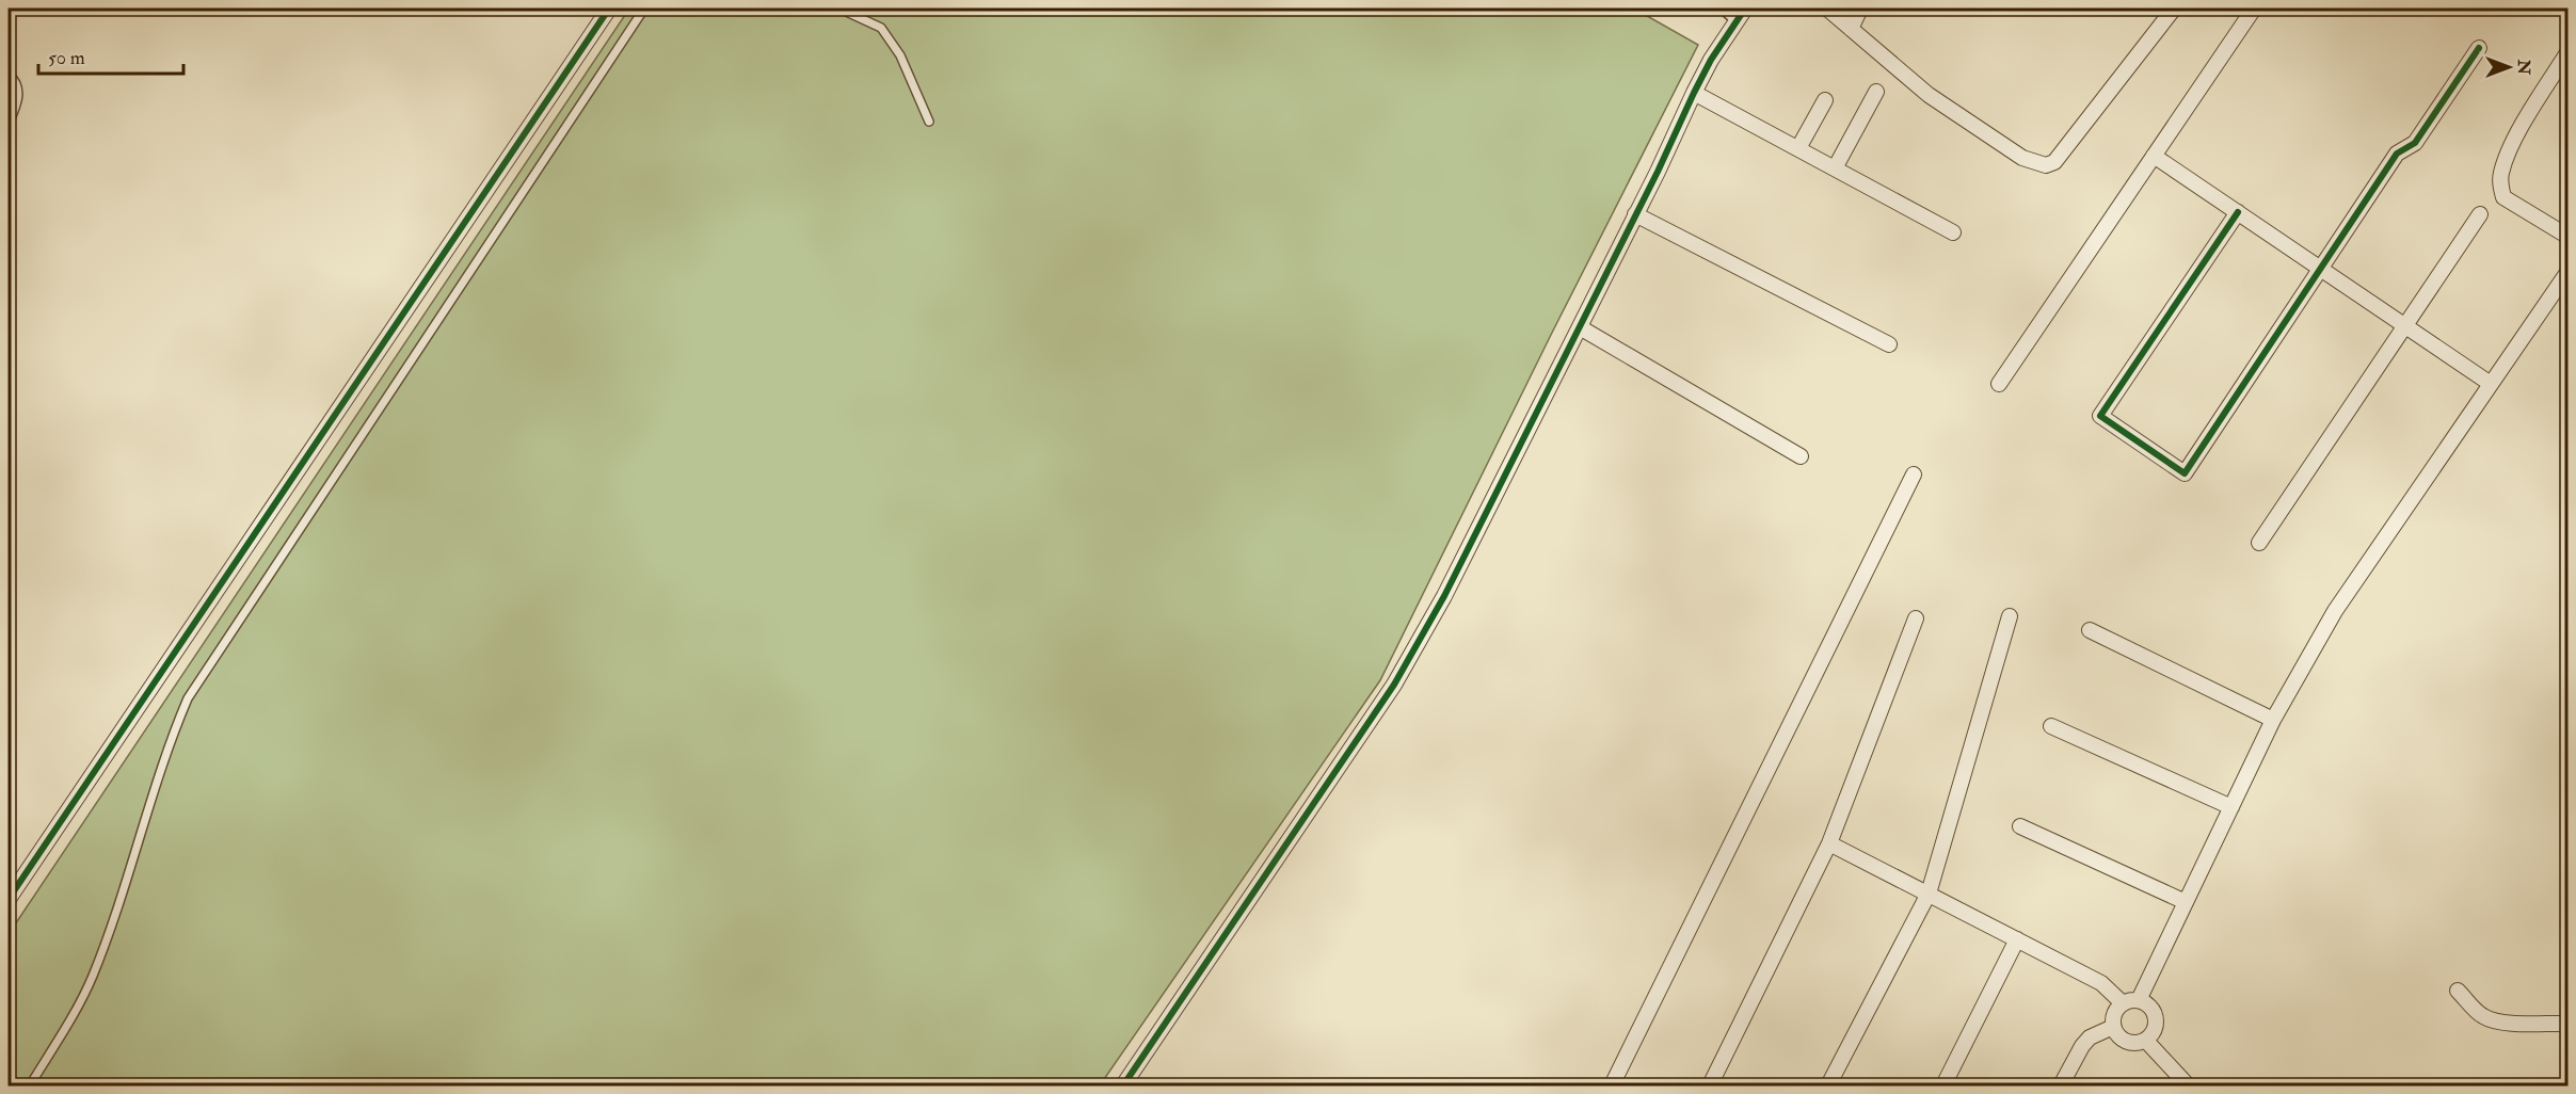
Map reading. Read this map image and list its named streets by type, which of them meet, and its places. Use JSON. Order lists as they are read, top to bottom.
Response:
{
  "scale_bar": "50 m",
  "north": "right"
}
